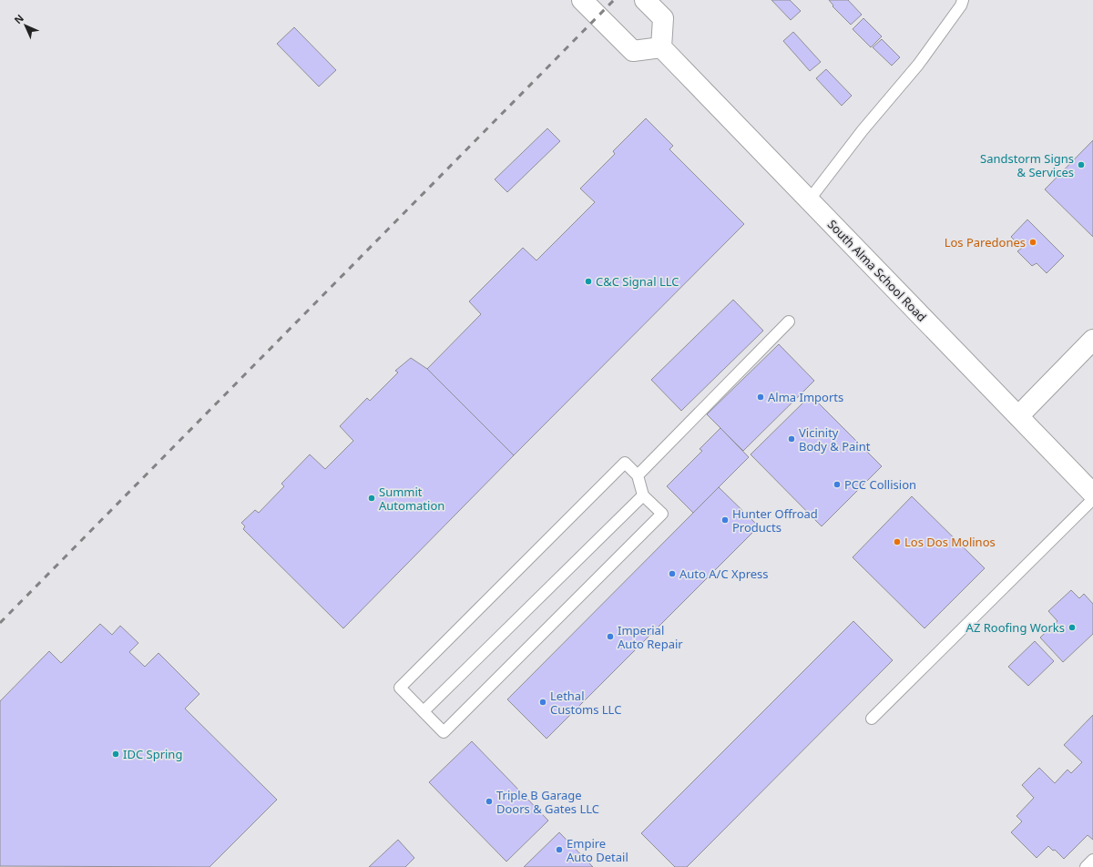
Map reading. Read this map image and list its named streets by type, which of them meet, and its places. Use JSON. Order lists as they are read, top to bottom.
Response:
{
  "streets": {
    "main road": ["South Alma School Road"]
  },
  "places": [
    "Sandstorm Signs & Services",
    "Los Paredones",
    "C&C Signal LLC",
    "Alma Imports",
    "Vicinity Body & Paint",
    "PCC Collision",
    "Summit Automation",
    "Hunter Offroad Products",
    "Los Dos Molinos",
    "Auto A/C Xpress",
    "AZ Roofing Works",
    "Imperial Auto Repair",
    "Lethal Customs LLC",
    "IDC Spring",
    "Triple B Garage Doors & Gates LLC",
    "Empire Auto Detail"
  ],
  "north": "top left"
}
